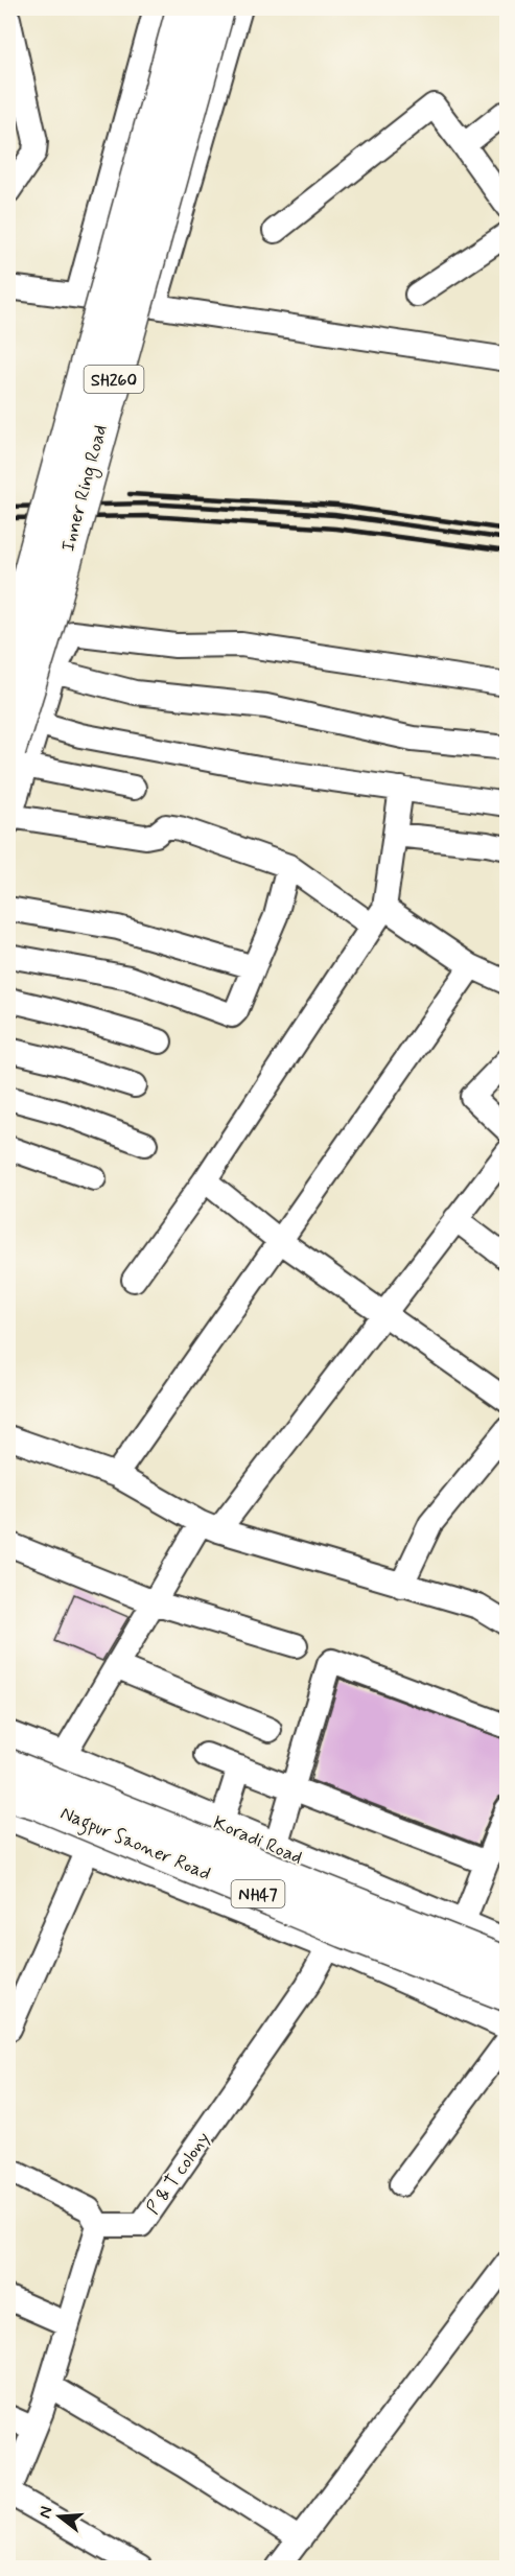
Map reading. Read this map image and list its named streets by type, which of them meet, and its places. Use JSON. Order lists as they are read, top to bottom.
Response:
{
  "streets": {
    "highway": [
      "SH260",
      "Inner Ring Road",
      "Nagpur Saoner Road",
      "NH47"
    ],
    "main road": ["Koradi Road"],
    "street": ["P & T colony"]
  },
  "north": "left"
}
